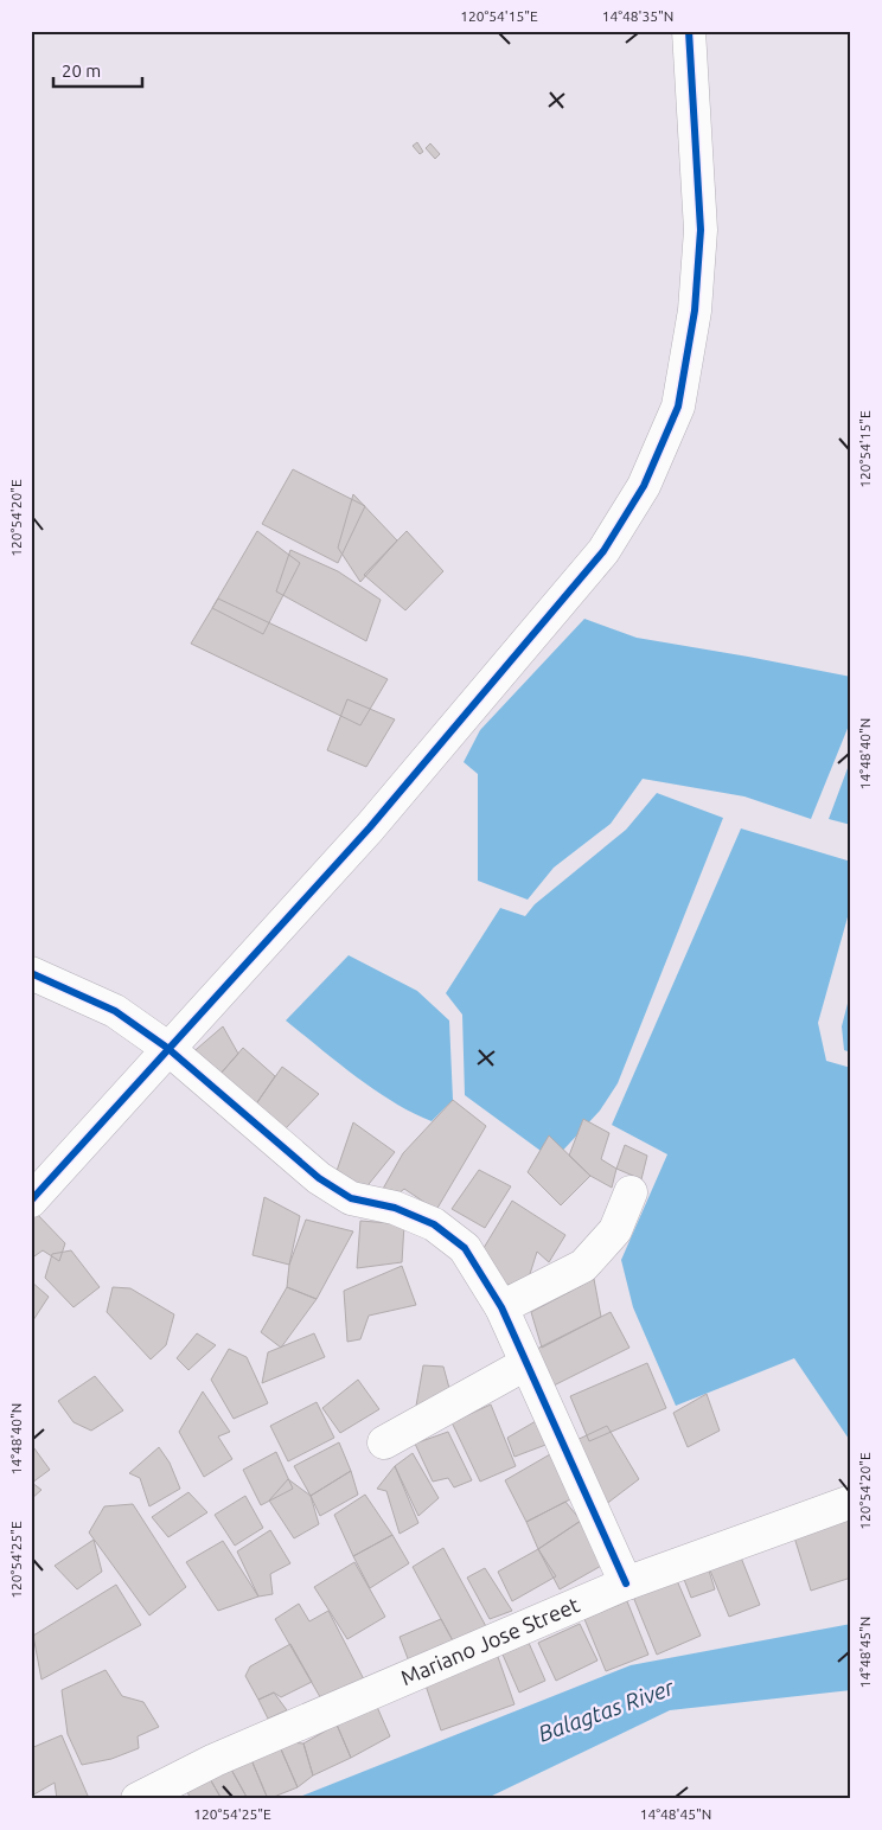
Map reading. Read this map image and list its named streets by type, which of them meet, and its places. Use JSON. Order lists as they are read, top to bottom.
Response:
{
  "streets": {
    "street": ["Mariano Jose Street"]
  },
  "water": ["Balagtas River"],
  "scale_bar": "20 m",
  "coordinates": [
    "120°54'15\"E",
    "14°48'35\"N",
    "120°54'20\"E",
    "14°48'40\"N",
    "120°54'25\"E",
    "14°48'45\"N"
  ]
}
